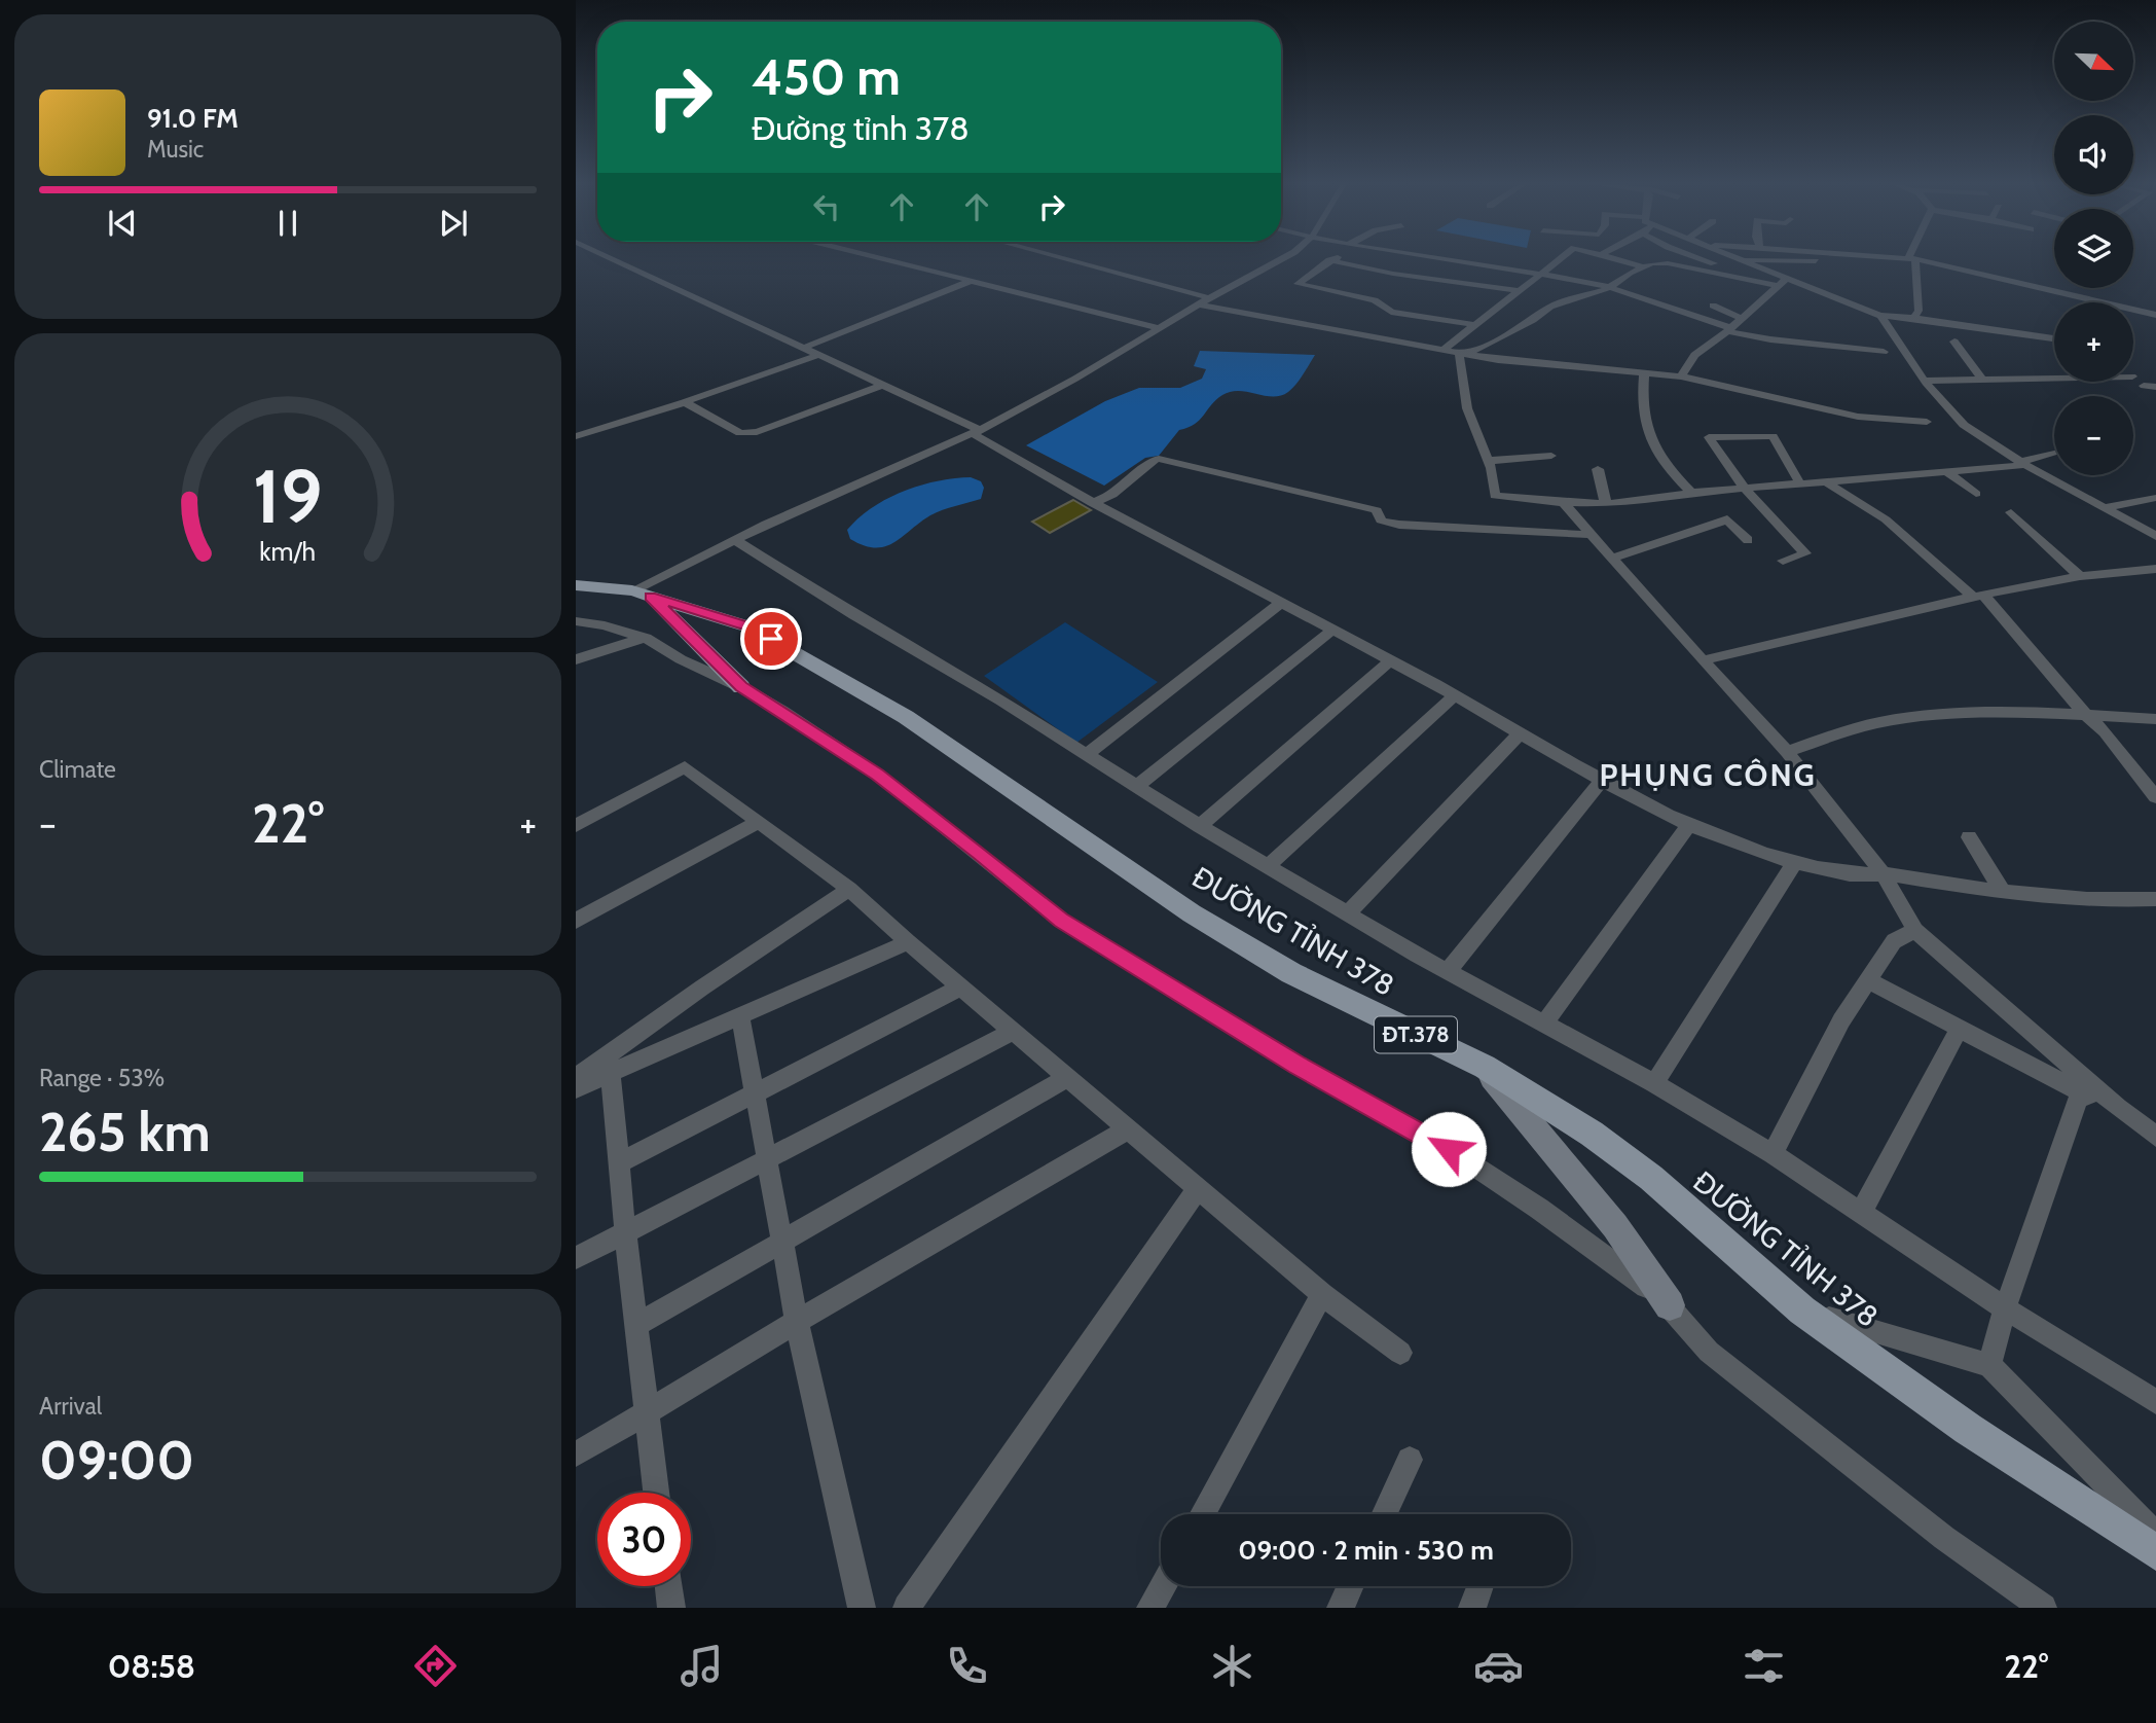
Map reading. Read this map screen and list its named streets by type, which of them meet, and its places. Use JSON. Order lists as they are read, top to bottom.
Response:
{
  "streets": {
    "main road": ["ĐƯỜNG TỈNH 378", "ĐT.378"]
  },
  "districts": ["PHỤNG CÔNG"],
  "north": "bottom right",
  "page": {
    "map_buttons": ["+", "−"],
    "turn": ["450 m", "Đường tỉnh 378"],
    "song": ["91.0 FM", "Music"],
    "tile": [
      "Climate",
      ["Range · 53%", "265 km"],
      ["Arrival", "09:00"]
    ],
    "heat": ["−", "22°", "+"],
    "limit": "30",
    "trip": "09:00 · 2 min · 530 m",
    "tabs": ["08:58", "22°"],
    "gauge": ["19", "km/h"]
  }
}
